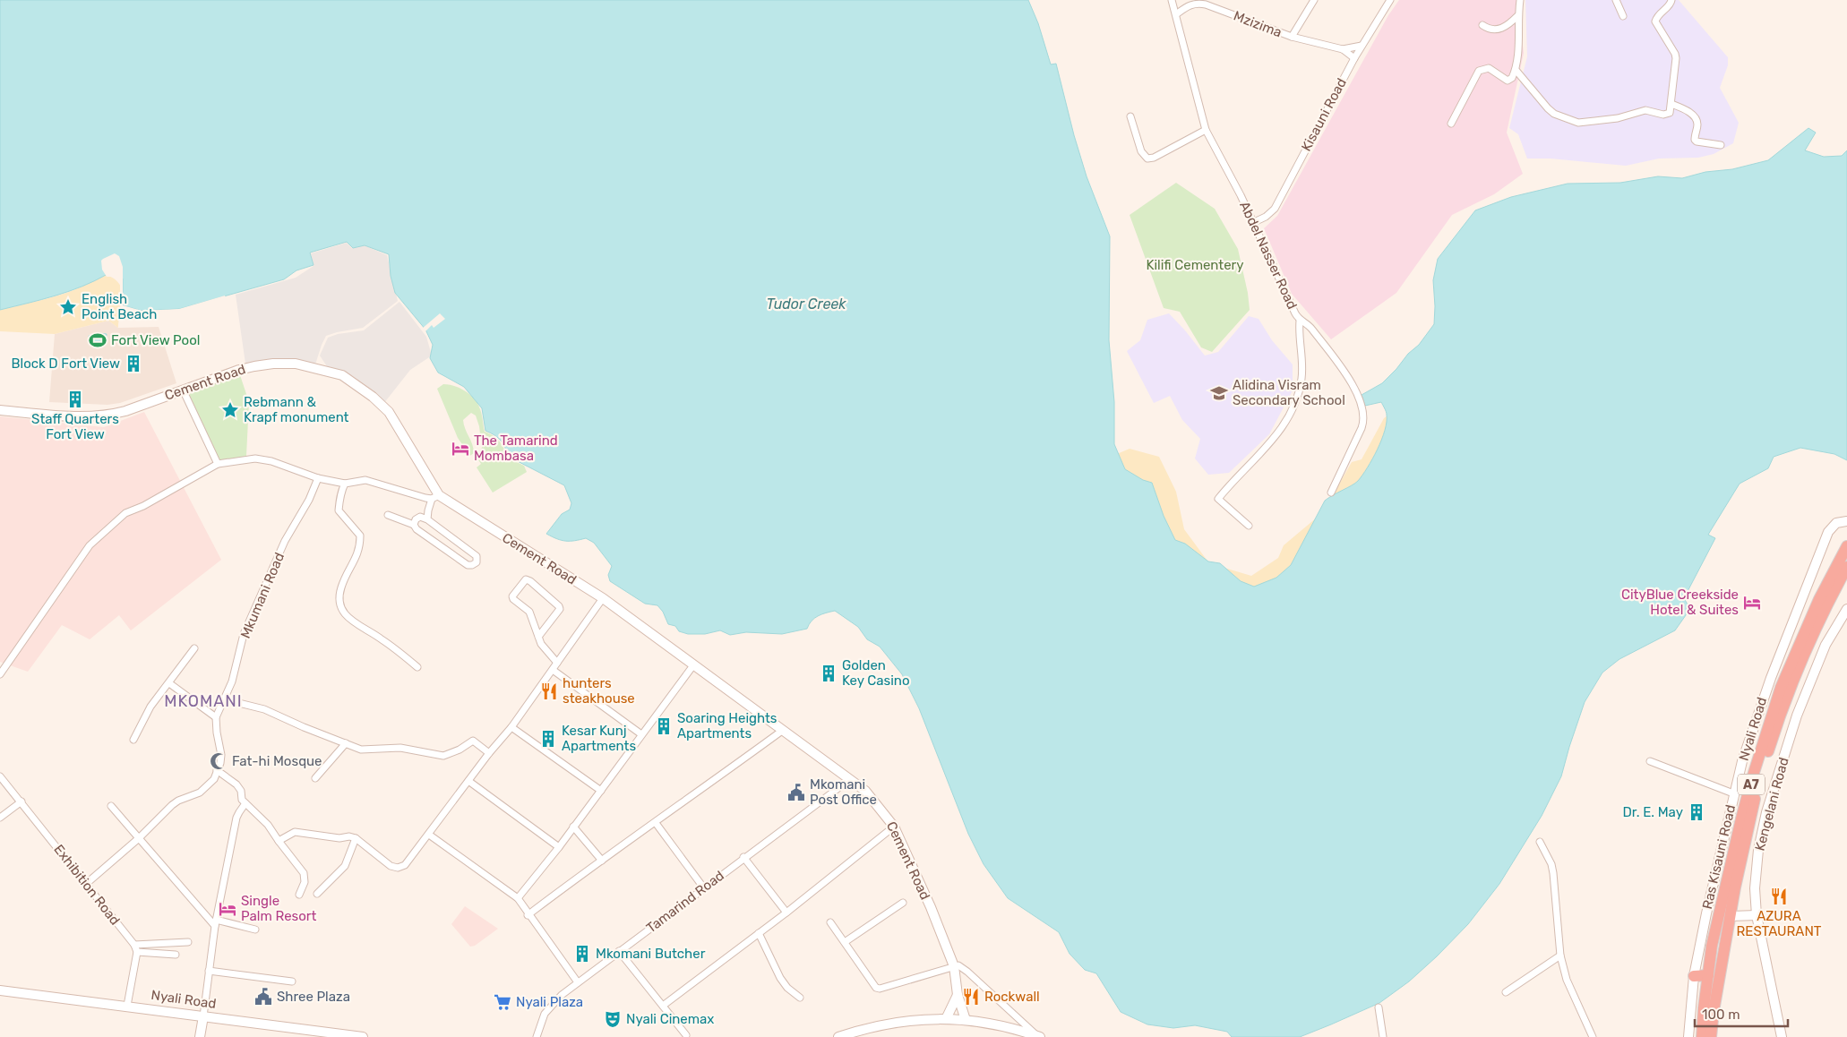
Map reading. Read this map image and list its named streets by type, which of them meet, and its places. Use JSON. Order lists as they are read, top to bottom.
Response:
{
  "streets": {
    "highway": ["Nyali Road", "A7"],
    "main road": ["Cement Road", "Kengelani Road", "Ras Kisauni Road"],
    "street": [
      "Mzizima",
      "Kisauni Road",
      "Abdel Nasser Road",
      "Mkumani Road",
      "Exhibition Road",
      "Tamarind Road"
    ]
  },
  "crossings": [
    ["Mzizima", "Abdel Nasser Road"],
    ["Kisauni Road", "Abdel Nasser Road"],
    ["Cement Road", "Tamarind Road"],
    ["Nyali Road", "Exhibition Road"]
  ],
  "districts": ["MKOMANI"],
  "water": ["Tudor Creek"],
  "parks": ["Kilifi Cementery"],
  "places": {
    "place": ["English Point Beach", "Rebmann & Krapf monument"],
    "sports": ["Fort View Pool"],
    "building": [
      "Block D Fort View",
      "Staff Quarters Fort View",
      "Golden Key Casino",
      "Soaring Heights Apartments",
      "Kesar Kunj Apartments",
      "Dr. E. May",
      "Mkomani Butcher"
    ],
    "school or university": ["Alidina Visram Secondary School"],
    "hotel": ["The Tamarind Mombasa", "CityBlue Creekside Hotel & Suites", "Single Palm Resort"],
    "restaurant": ["hunters steakhouse", "AZURA RESTAURANT", "Rockwall"],
    "mosque": ["Fat-hi Mosque"],
    "public building": ["Mkomani Post Office", "Shree Plaza"],
    "supermarket": ["Nyali Plaza"],
    "theatre": ["Nyali Cinemax"]
  },
  "scale_bar": "100 m"
}
